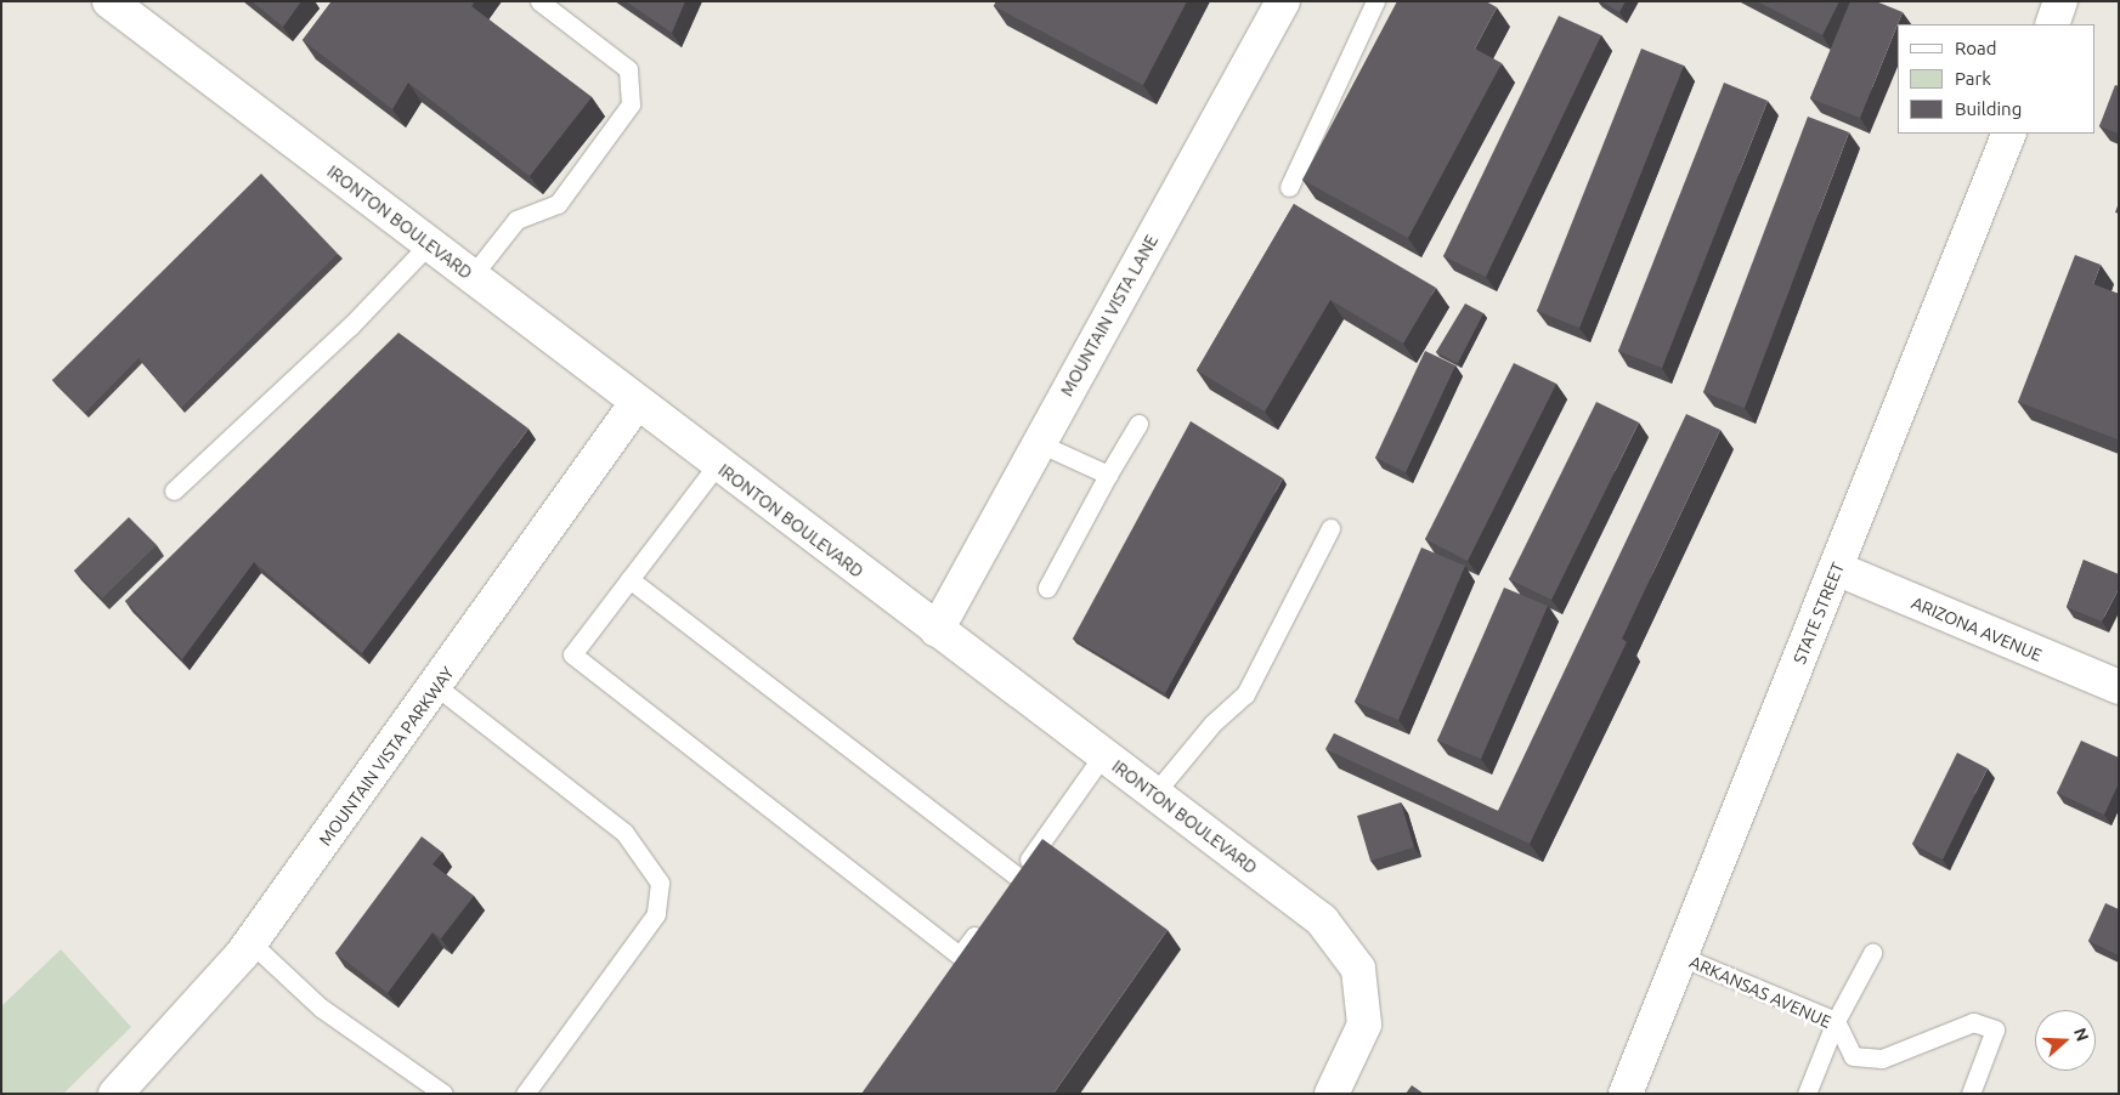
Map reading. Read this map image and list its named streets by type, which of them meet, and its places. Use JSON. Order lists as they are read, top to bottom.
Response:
{
  "streets": {
    "street": [
      "IRONTON BOULEVARD",
      "MOUNTAIN VISTA LANE",
      "STATE STREET",
      "ARIZONA AVENUE",
      "MOUNTAIN VISTA PARKWAY"
    ],
    "lane": ["ARKANSAS AVENUE"]
  },
  "crossings": [
    ["IRONTON BOULEVARD", "MOUNTAIN VISTA LANE"],
    ["IRONTON BOULEVARD", "MOUNTAIN VISTA PARKWAY"],
    ["STATE STREET", "ARIZONA AVENUE"],
    ["STATE STREET", "ARKANSAS AVENUE"]
  ],
  "legend": ["Road", "Park", "Building"],
  "north": "right"
}
